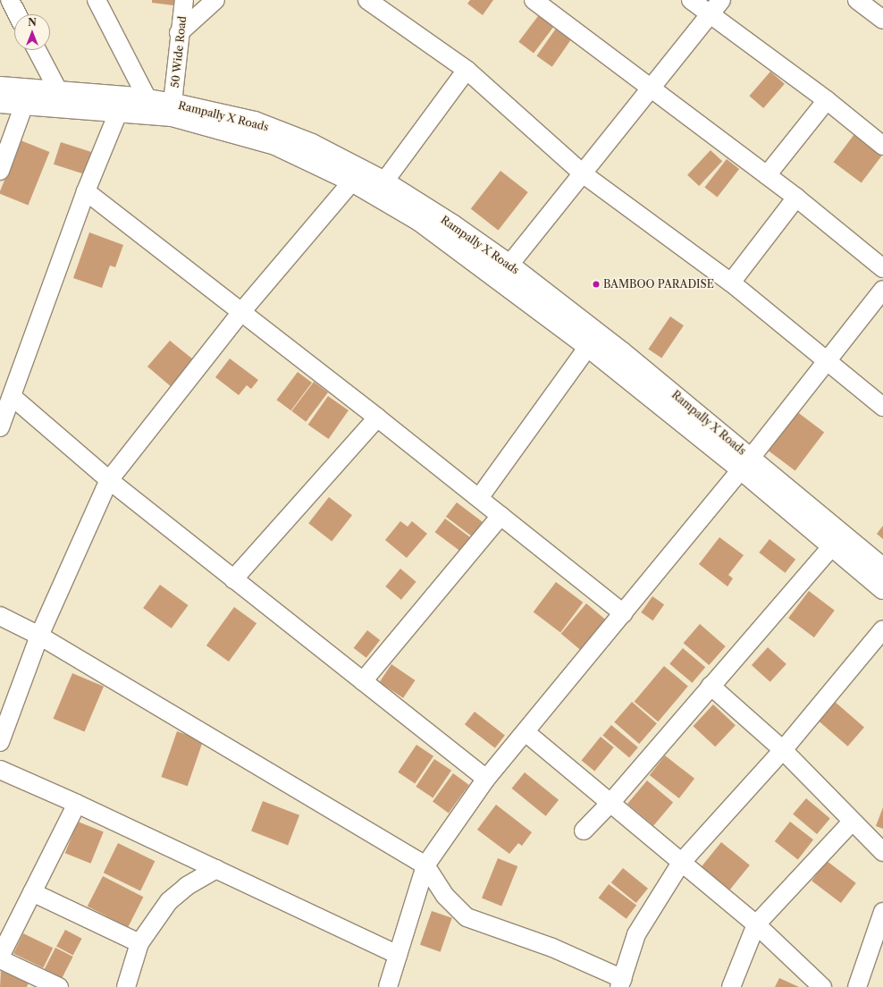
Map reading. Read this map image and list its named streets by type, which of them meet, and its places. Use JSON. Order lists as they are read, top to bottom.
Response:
{
  "streets": {
    "main road": ["Rampally X Roads"],
    "street": ["50 Wide Road"]
  },
  "crossings": [
    ["50 Wide Road", "Rampally X Roads"]
  ],
  "places": ["BAMBOO PARADISE"],
  "north": "top"
}
